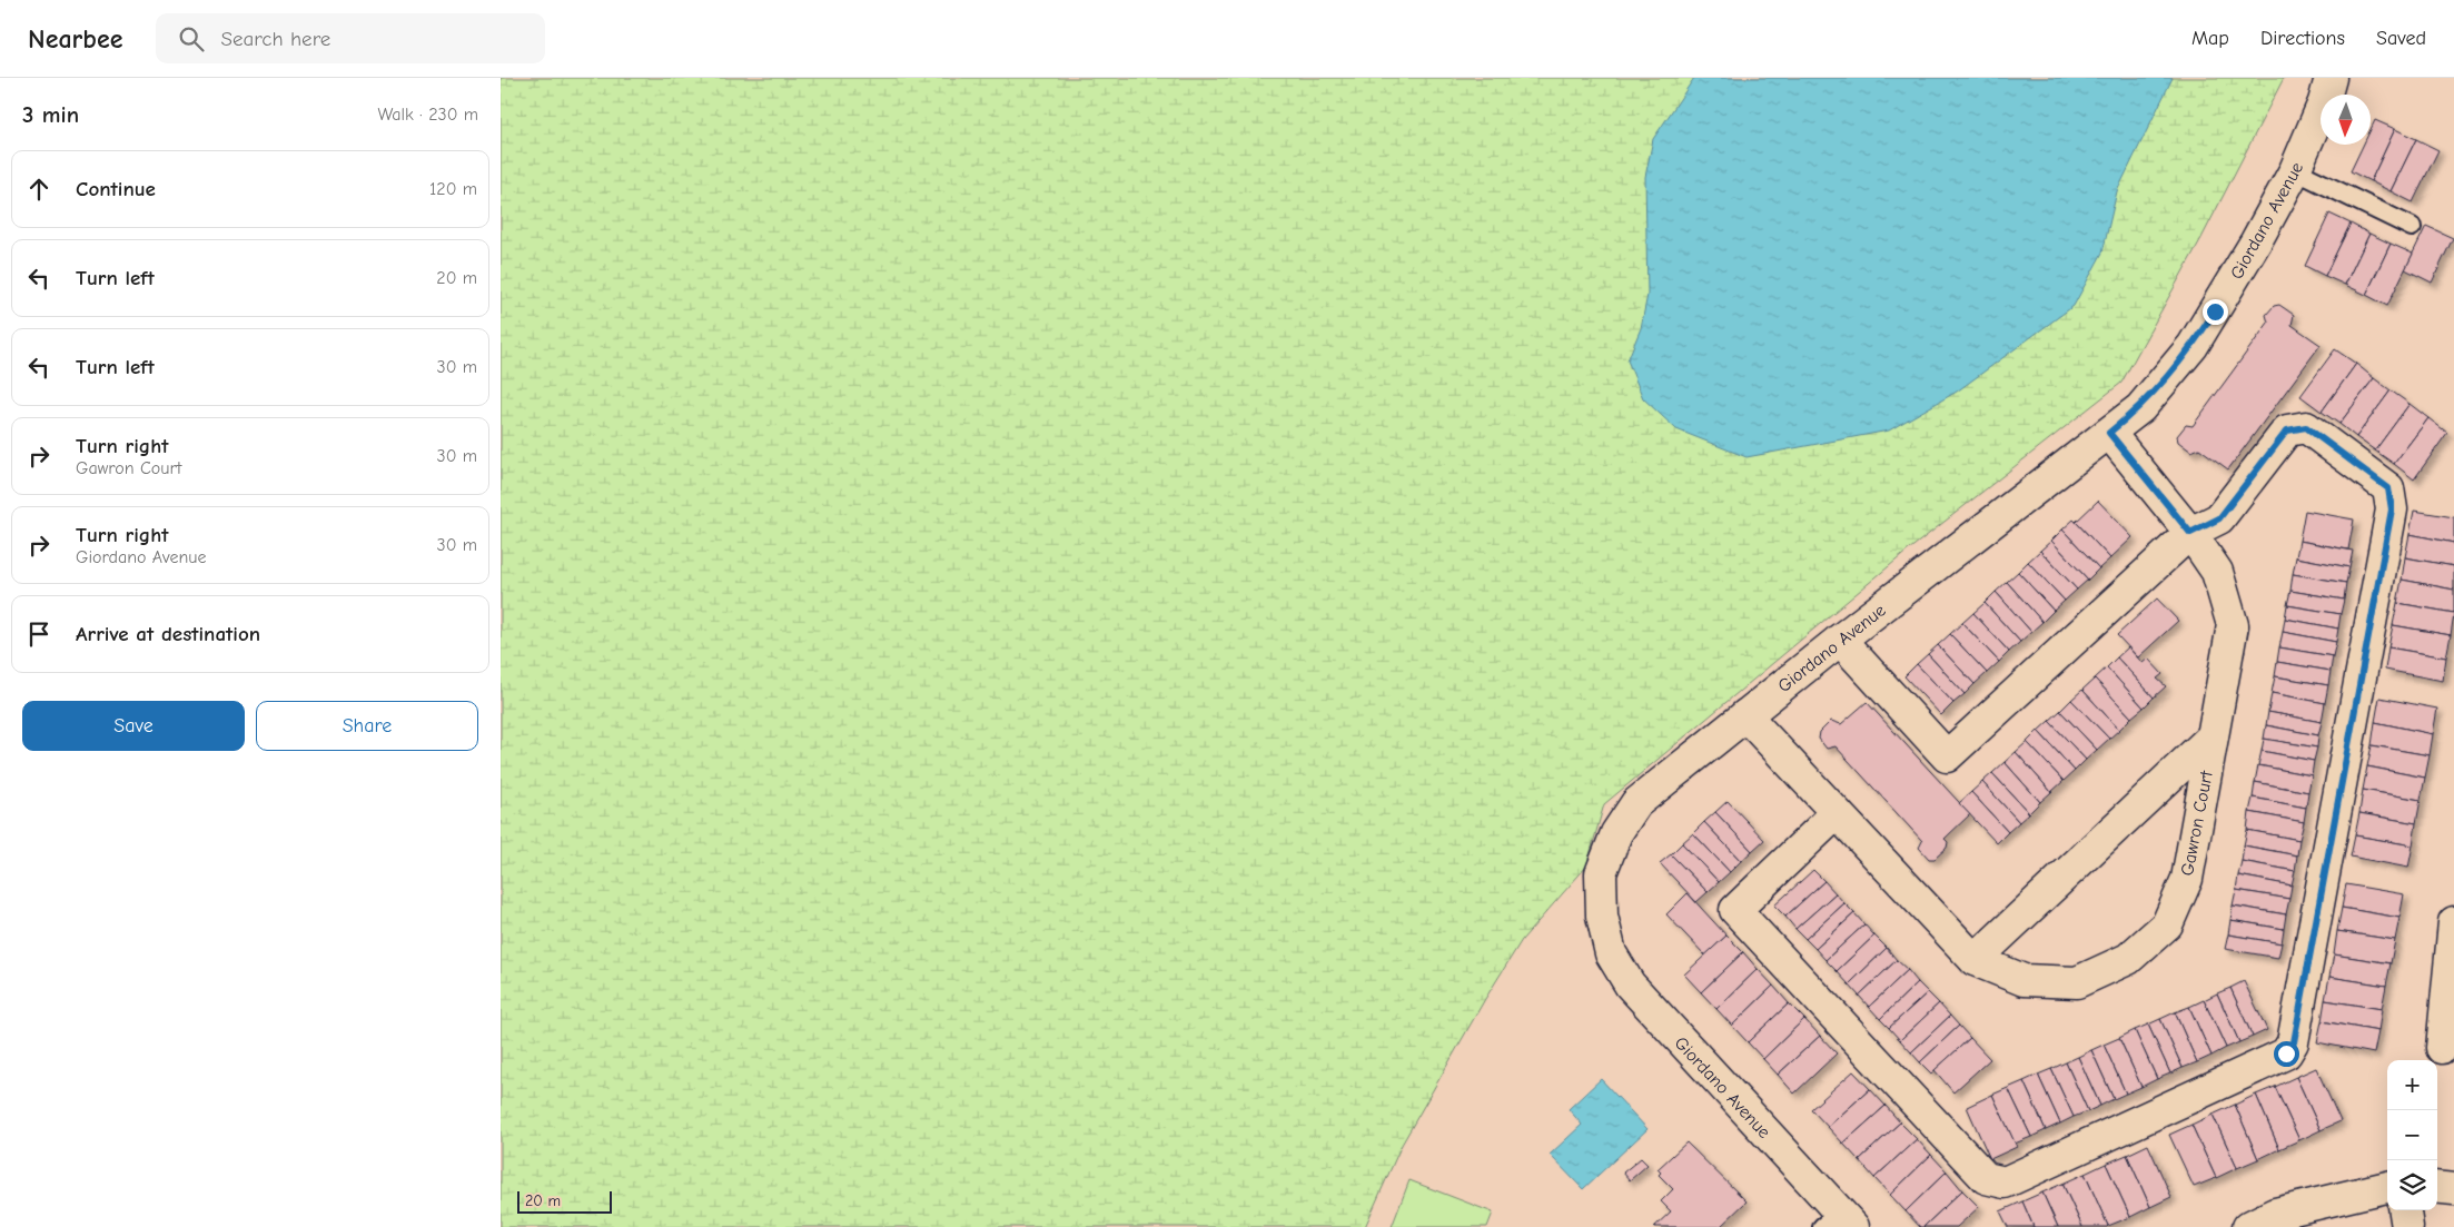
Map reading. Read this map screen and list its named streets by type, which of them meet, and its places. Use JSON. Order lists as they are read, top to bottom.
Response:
{
  "streets": {
    "street": ["Giordano Avenue", "Gawron Court"]
  },
  "crossings": [
    ["Giordano Avenue", "Gawron Court"]
  ],
  "scale_bar": "20 m",
  "north": "bottom",
  "page": {
    "header": "Nearbee",
    "search": "Search here",
    "nav": ["Map", "Directions", "Saved"],
    "heading": ["3 min", "Walk · 230 m"],
    "list": [
      ["Continue", "120 m"],
      ["Turn left", "20 m"],
      ["Turn left", "30 m"],
      ["Turn right", "Gawron Court", "30 m"],
      ["Turn right", "Giordano Avenue", "30 m"],
      "Arrive at destination"
    ],
    "buttons": ["Save", "Share"],
    "map_buttons": ["+", "−"],
    "scale": "20 m"
  }
}
